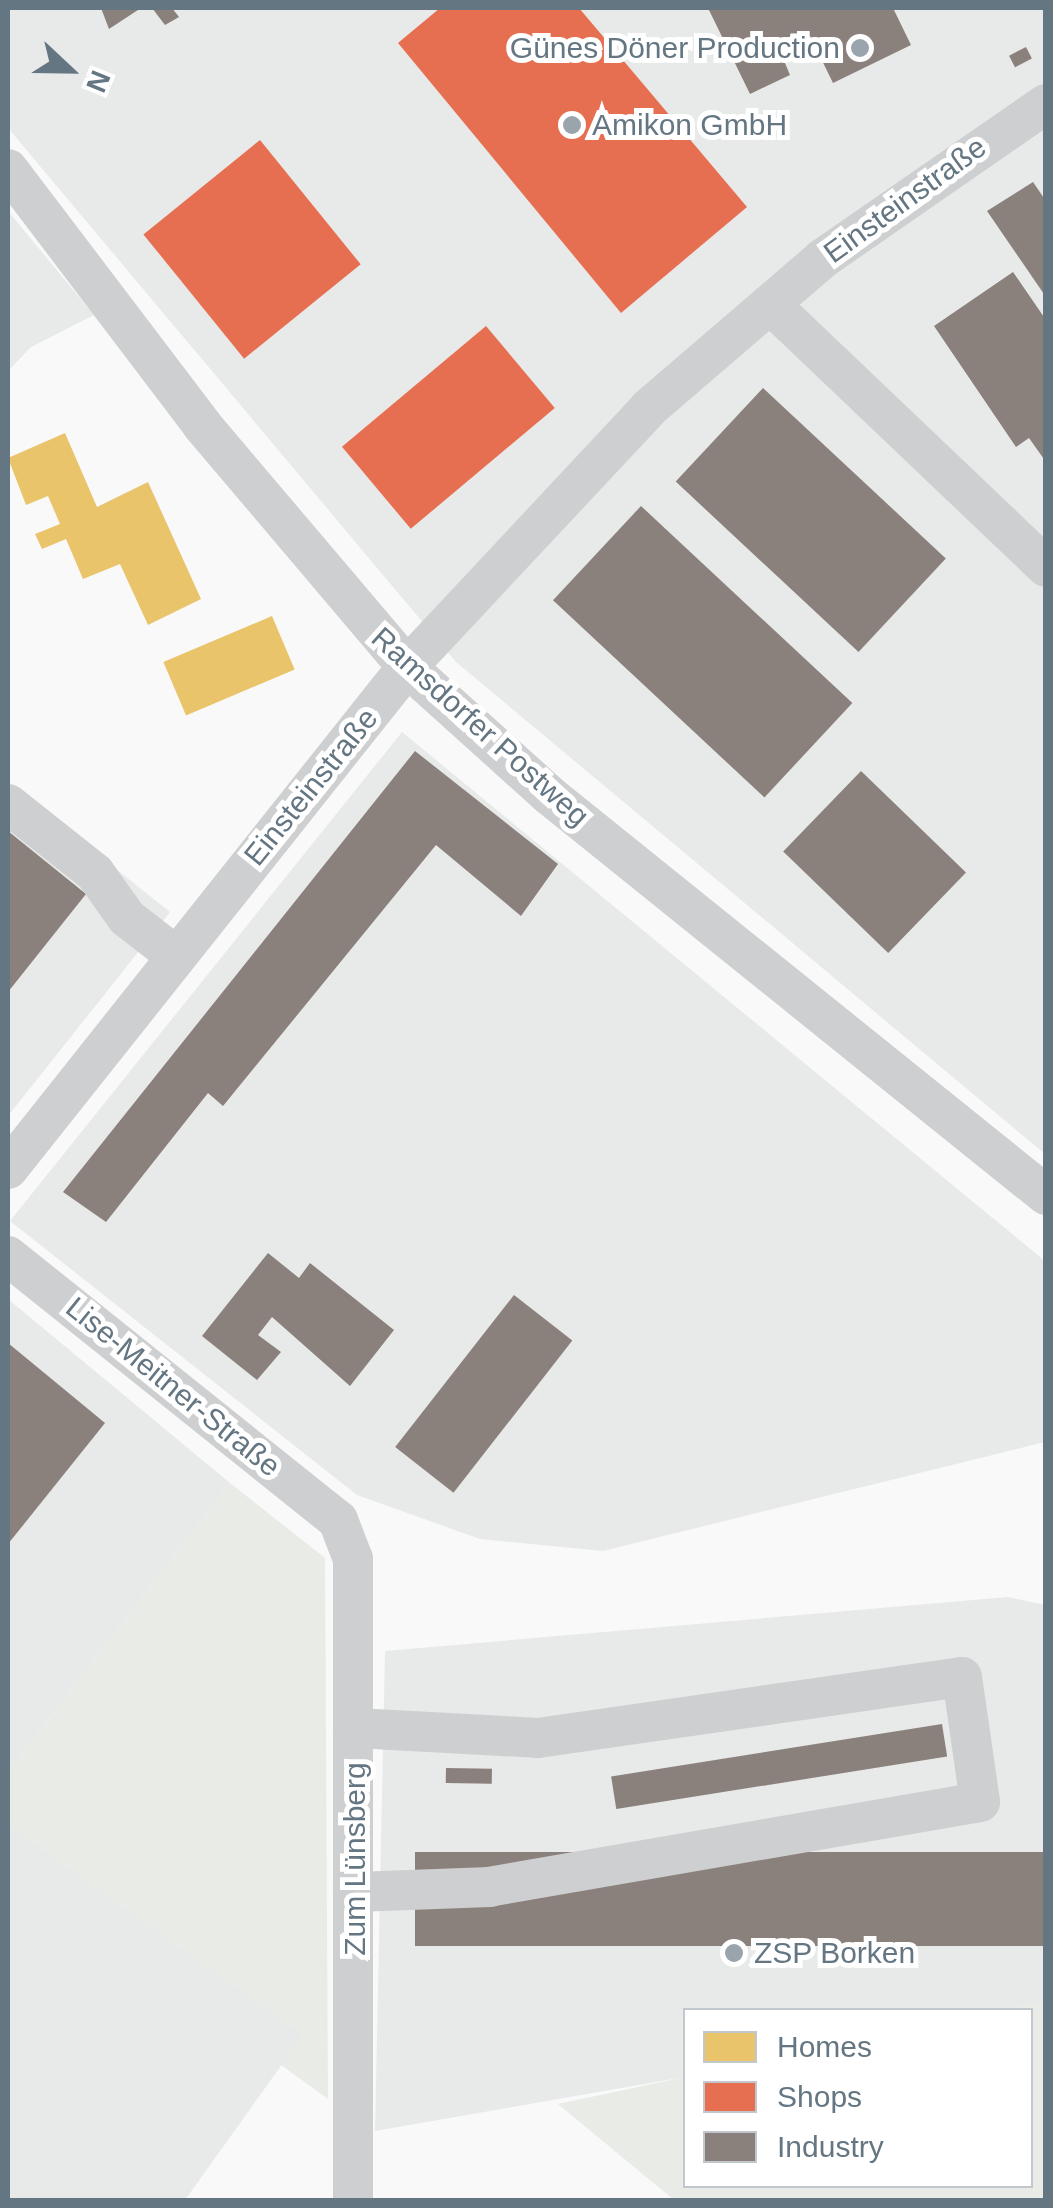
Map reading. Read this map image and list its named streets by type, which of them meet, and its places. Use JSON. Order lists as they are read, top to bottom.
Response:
{
  "streets": {
    "street": [
      "Einsteinstraße",
      "Ramsdorfer Postweg",
      "Lise-Meitner-Straße",
      "Zum Lünsberg"
    ]
  },
  "crossings": [
    ["Einsteinstraße", "Ramsdorfer Postweg"],
    ["Lise-Meitner-Straße", "Zum Lünsberg"]
  ],
  "places": ["Günes Döner Production", "Amikon GmbH", "ZSP Borken"],
  "legend": ["Homes", "Shops", "Industry"],
  "north": "right"
}
